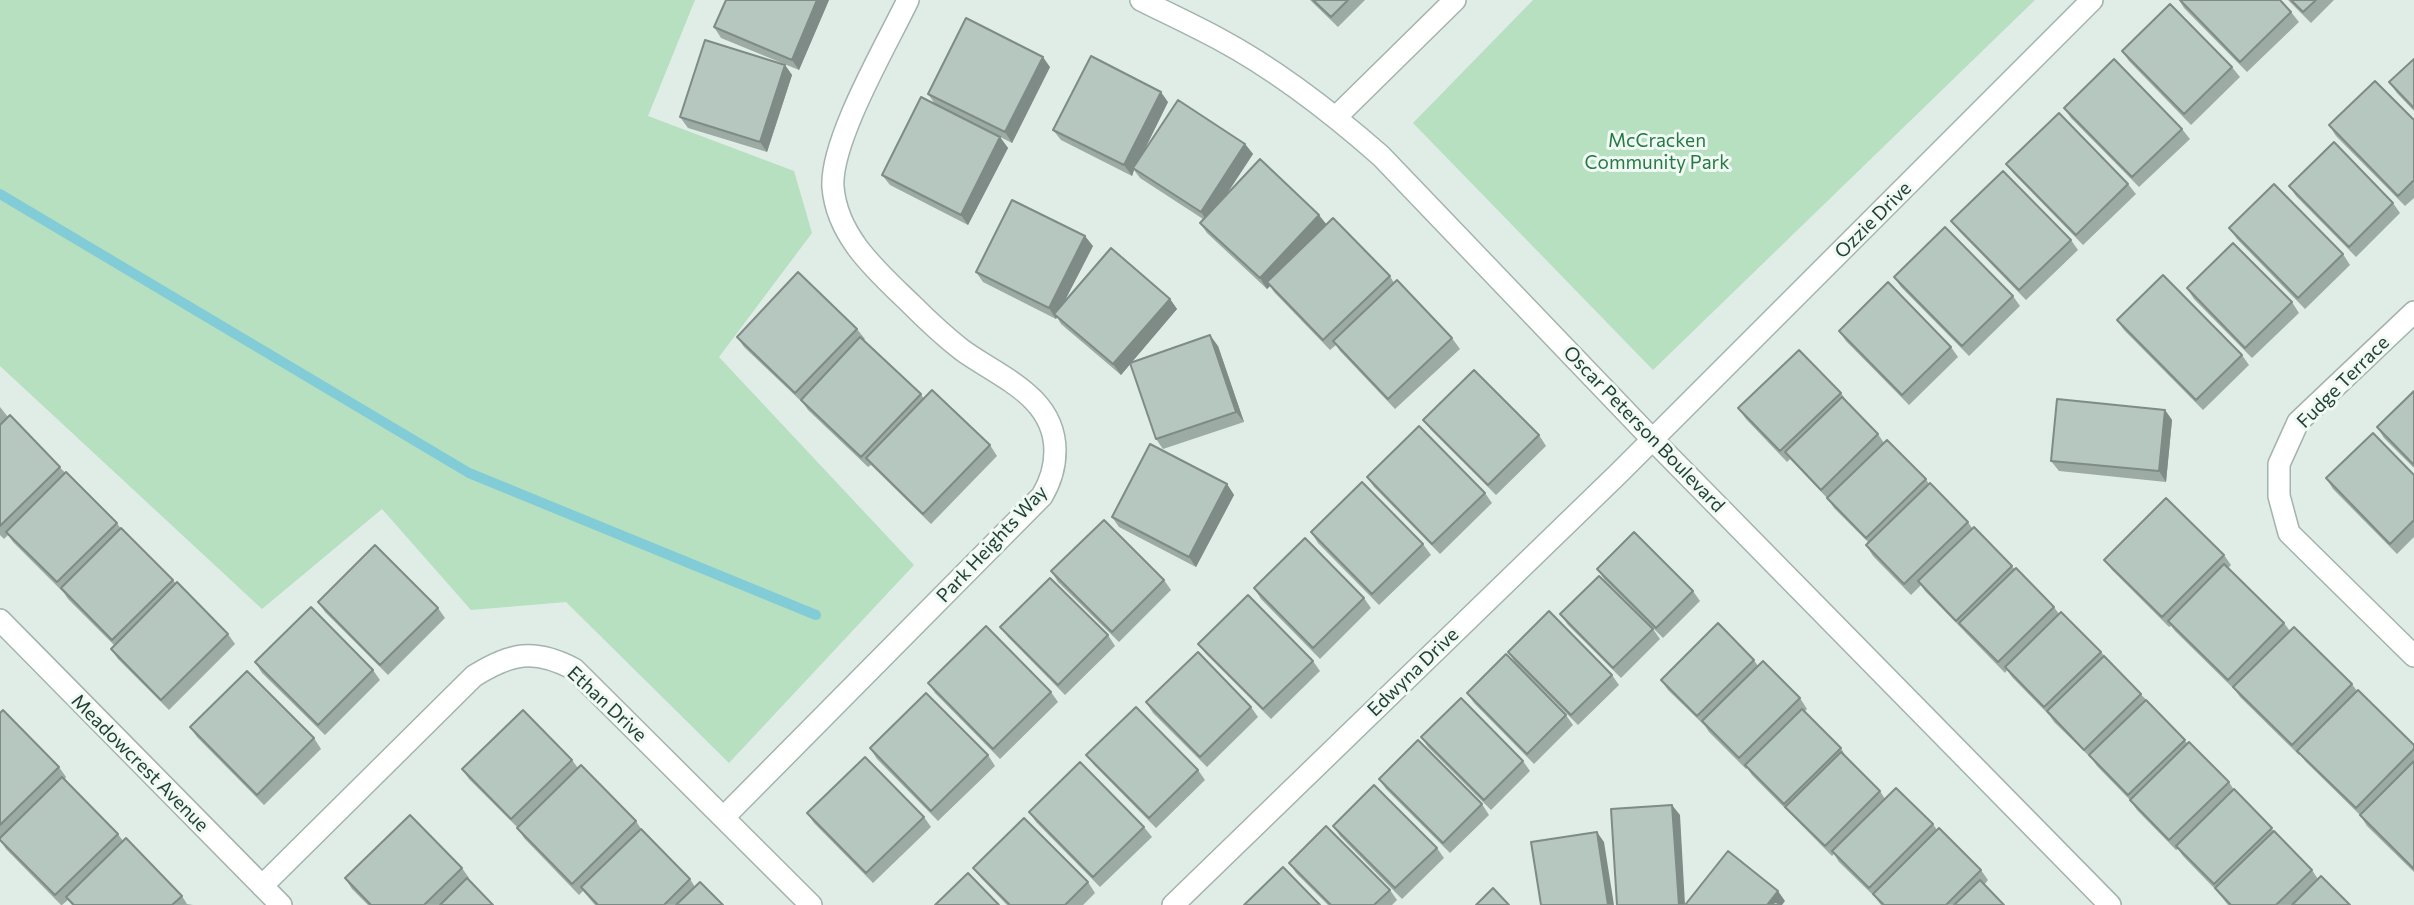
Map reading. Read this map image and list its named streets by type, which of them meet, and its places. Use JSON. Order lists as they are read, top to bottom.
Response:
{
  "streets": {
    "street": [
      "Ozzie Drive",
      "Fudge Terrace",
      "Oscar Peterson Boulevard",
      "Park Heights Way",
      "Edwyna Drive",
      "Ethan Drive",
      "Meadowcrest Avenue"
    ]
  },
  "crossings": [
    ["Ozzie Drive", "Oscar Peterson Boulevard"],
    ["Ozzie Drive", "Edwyna Drive"],
    ["Oscar Peterson Boulevard", "Edwyna Drive"],
    ["Park Heights Way", "Ethan Drive"],
    ["Ethan Drive", "Meadowcrest Avenue"]
  ],
  "parks": ["McCracken Community Park"]
}
